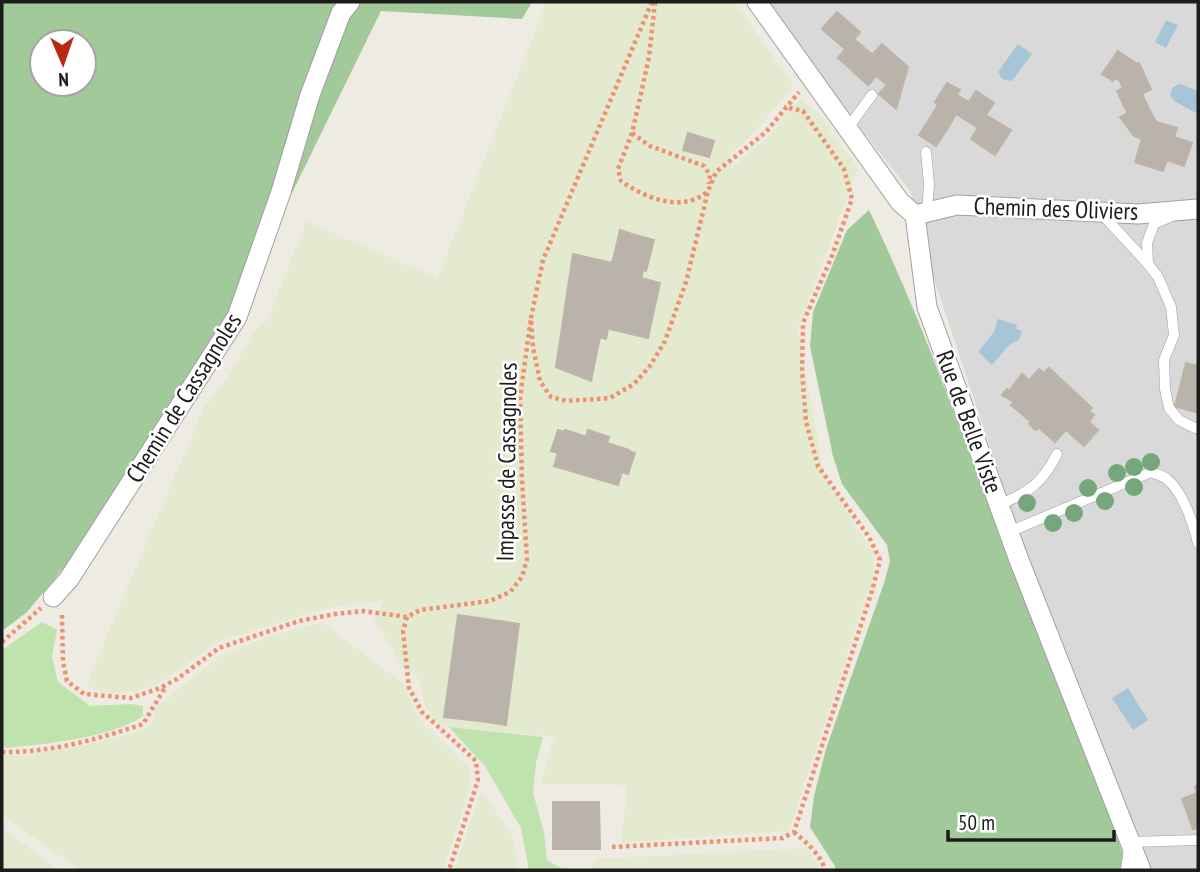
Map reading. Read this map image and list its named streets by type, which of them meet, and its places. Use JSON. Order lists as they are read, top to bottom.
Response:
{
  "streets": {
    "street": ["Chemin des Oliviers", "Chemin de Cassagnoles", "Rue de Belle Viste"],
    "path": ["Impasse de Cassagnoles"]
  },
  "crossings": [
    ["Chemin des Oliviers", "Rue de Belle Viste"]
  ],
  "scale_bar": "50 m",
  "north": "bottom"
}
